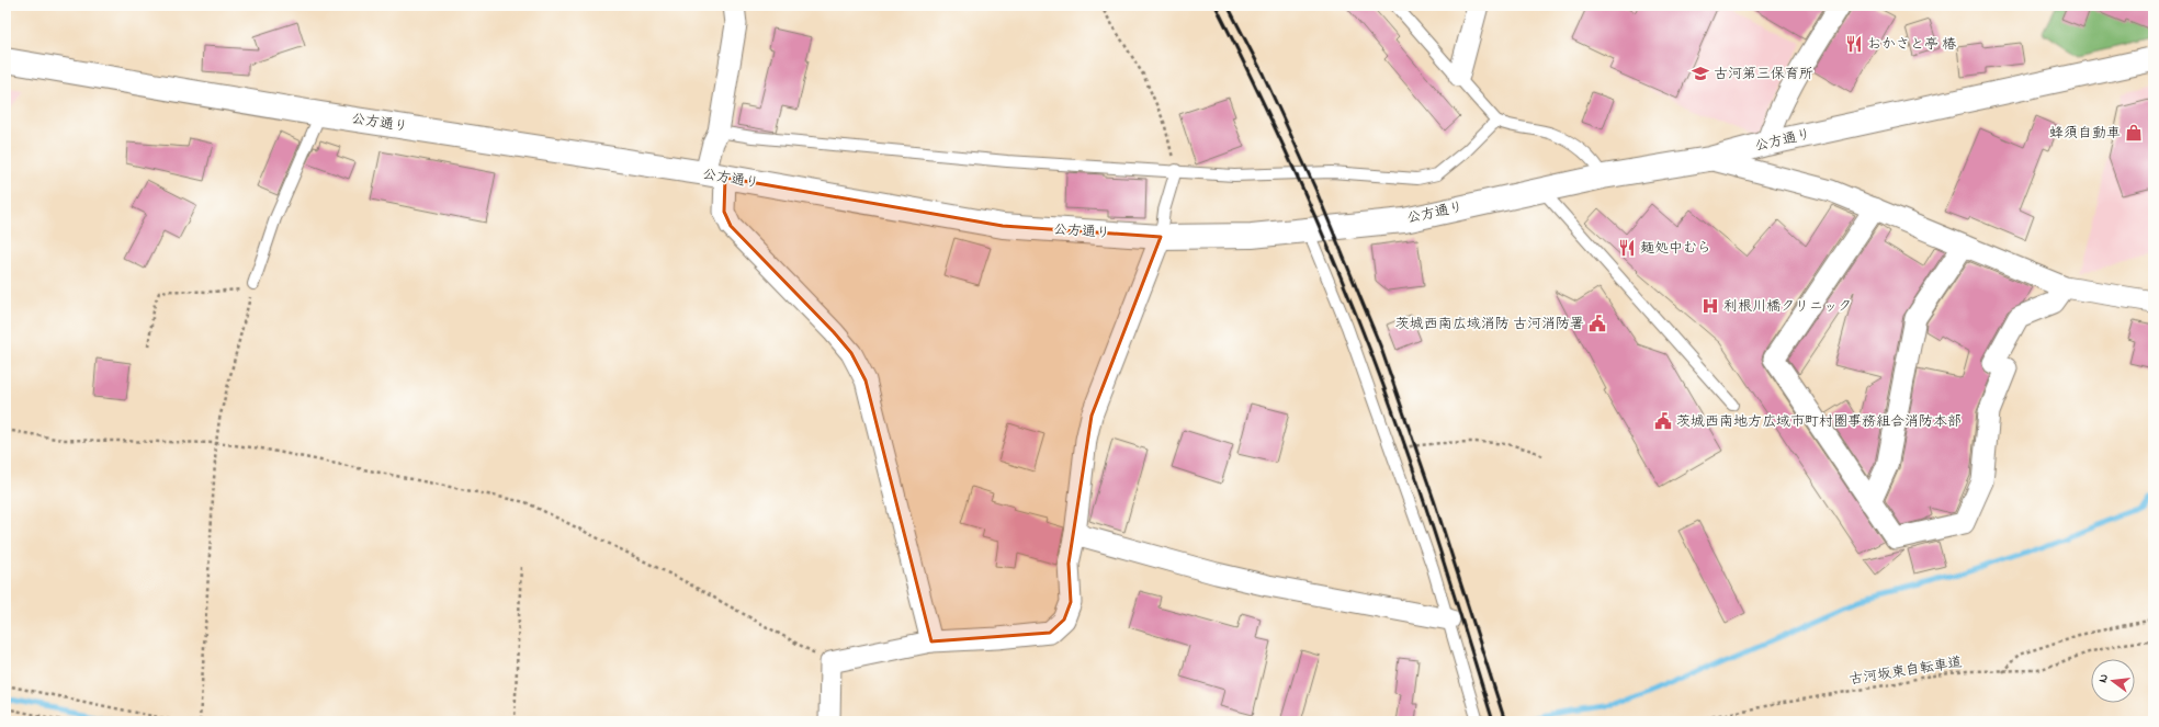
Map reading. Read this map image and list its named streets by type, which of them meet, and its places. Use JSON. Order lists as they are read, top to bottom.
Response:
{
  "streets": {
    "street": ["公方通り"],
    "path": ["古河坂東自転車道"]
  },
  "places": {
    "restaurant": ["おかさと亭 椿", "麺処中むら"],
    "school or university": ["古河第三保育所"],
    "shop": ["蜂須自動車"],
    "hospital": ["利根川橋クリニック"],
    "public building": ["茨城西南広域消防 古河消防署", "茨城西南地方広域市町村圏事務組合消防本部"]
  },
  "north": "left"
}
